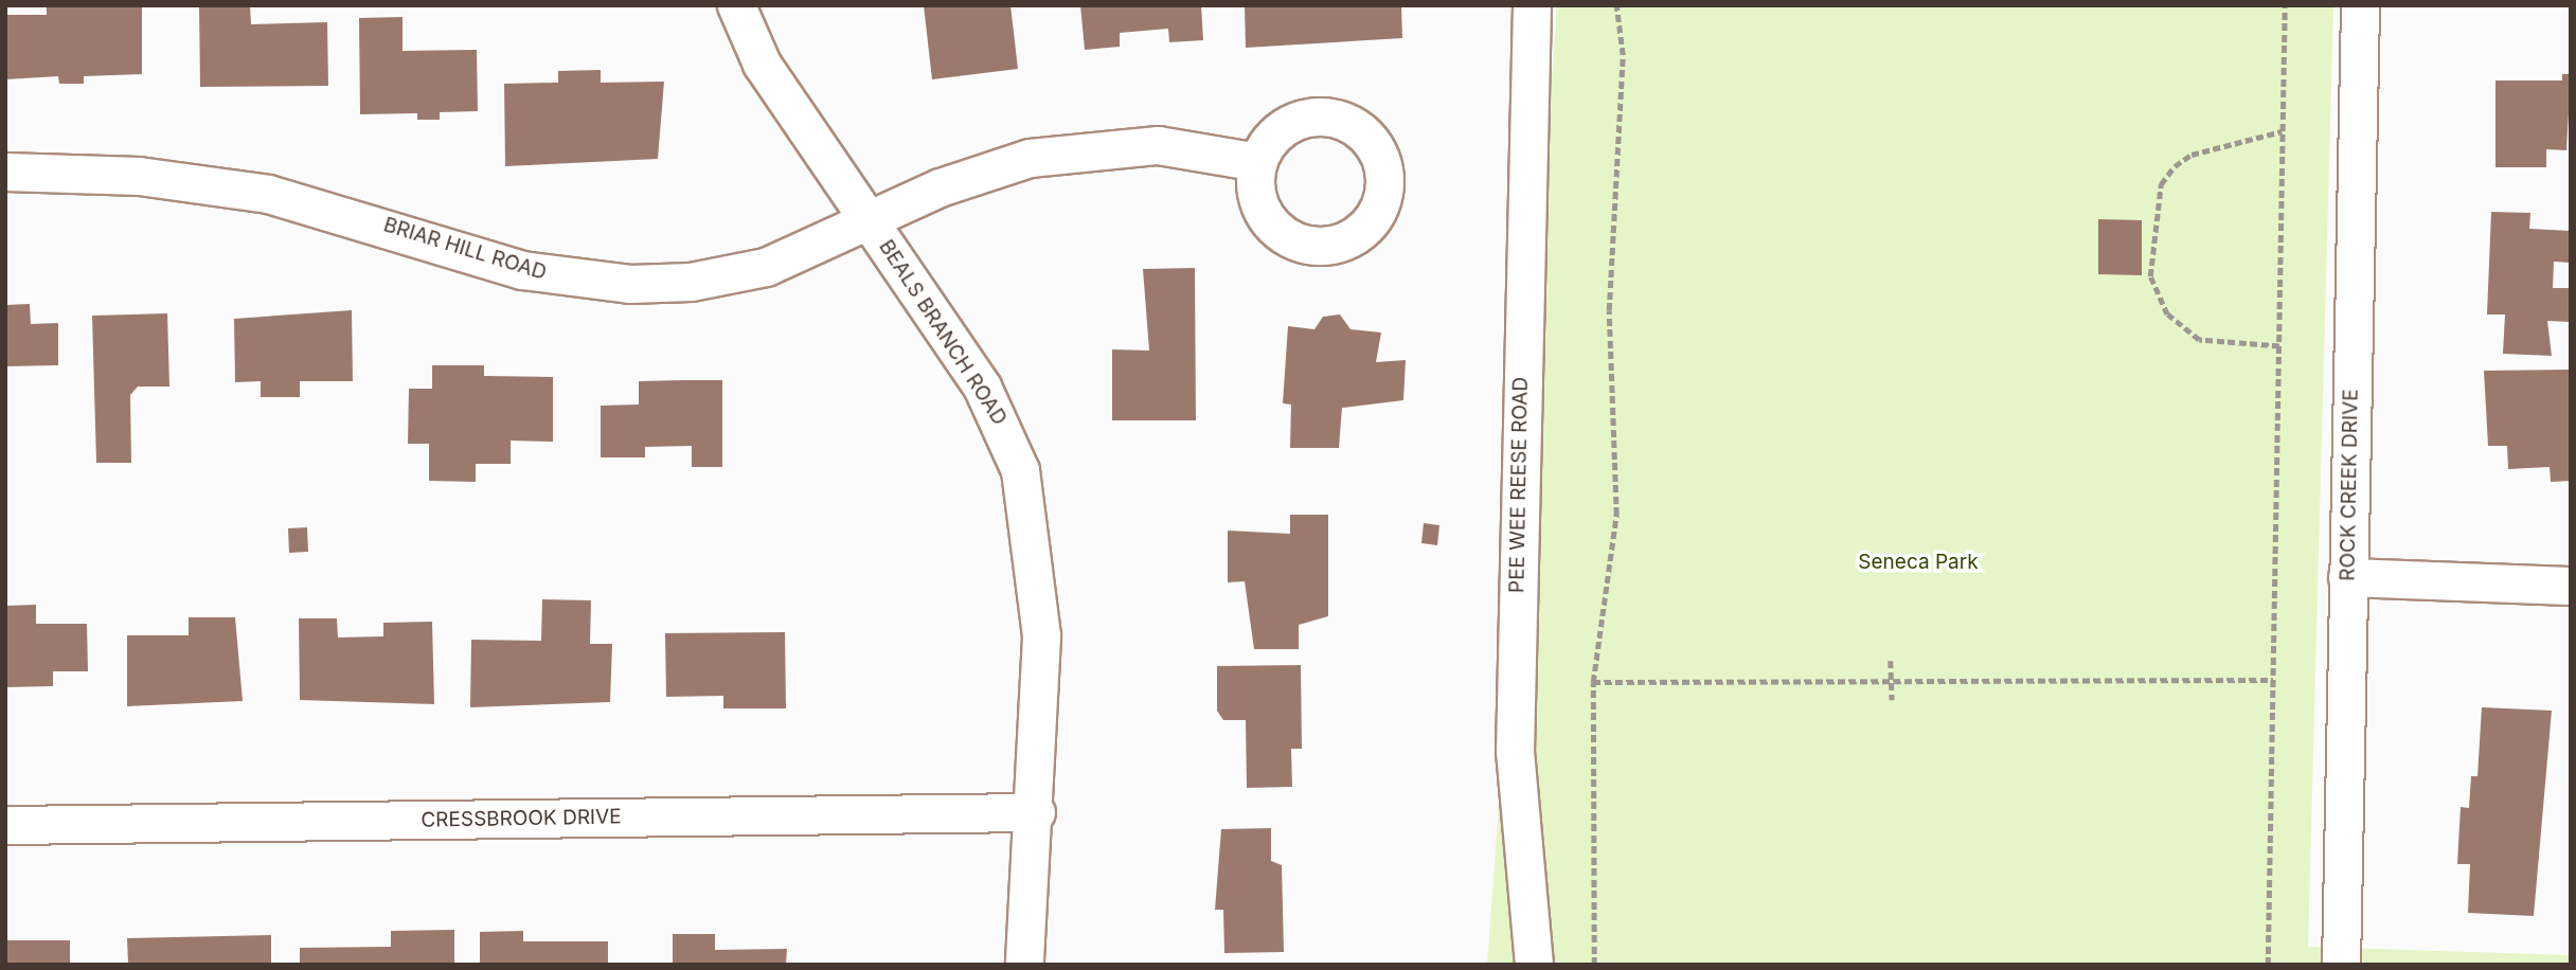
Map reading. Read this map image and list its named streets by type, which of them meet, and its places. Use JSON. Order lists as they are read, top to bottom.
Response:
{
  "streets": {
    "street": [
      "BRIAR HILL ROAD",
      "BEALS BRANCH ROAD",
      "PEE WEE REESE ROAD",
      "ROCK CREEK DRIVE",
      "CRESSBROOK DRIVE"
    ]
  },
  "crossings": [
    ["BRIAR HILL ROAD", "BEALS BRANCH ROAD"],
    ["BEALS BRANCH ROAD", "CRESSBROOK DRIVE"]
  ],
  "parks": ["Seneca Park"]
}
